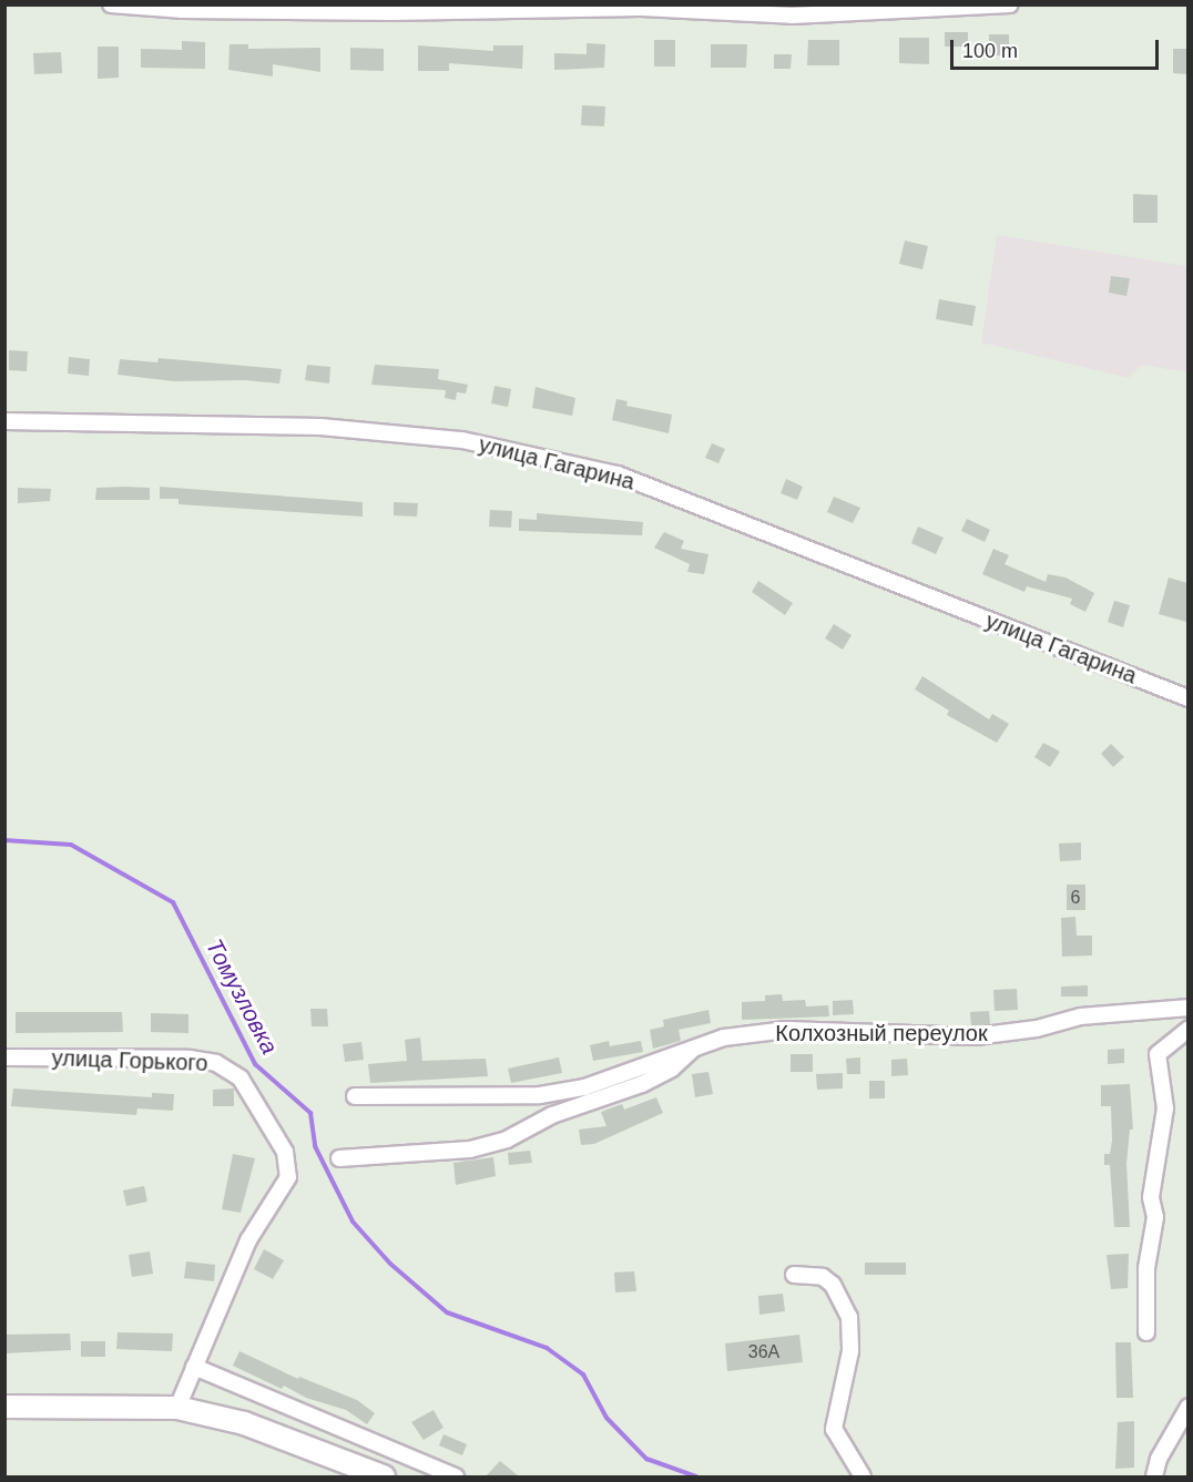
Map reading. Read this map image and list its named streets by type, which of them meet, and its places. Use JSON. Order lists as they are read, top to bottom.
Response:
{
  "streets": {
    "street": ["улица Гагарина", "Колхозный переулок", "улица Горького"]
  },
  "water": ["Томузловка"],
  "house_numbers": ["6", "36А"],
  "scale_bar": "100 m"
}
